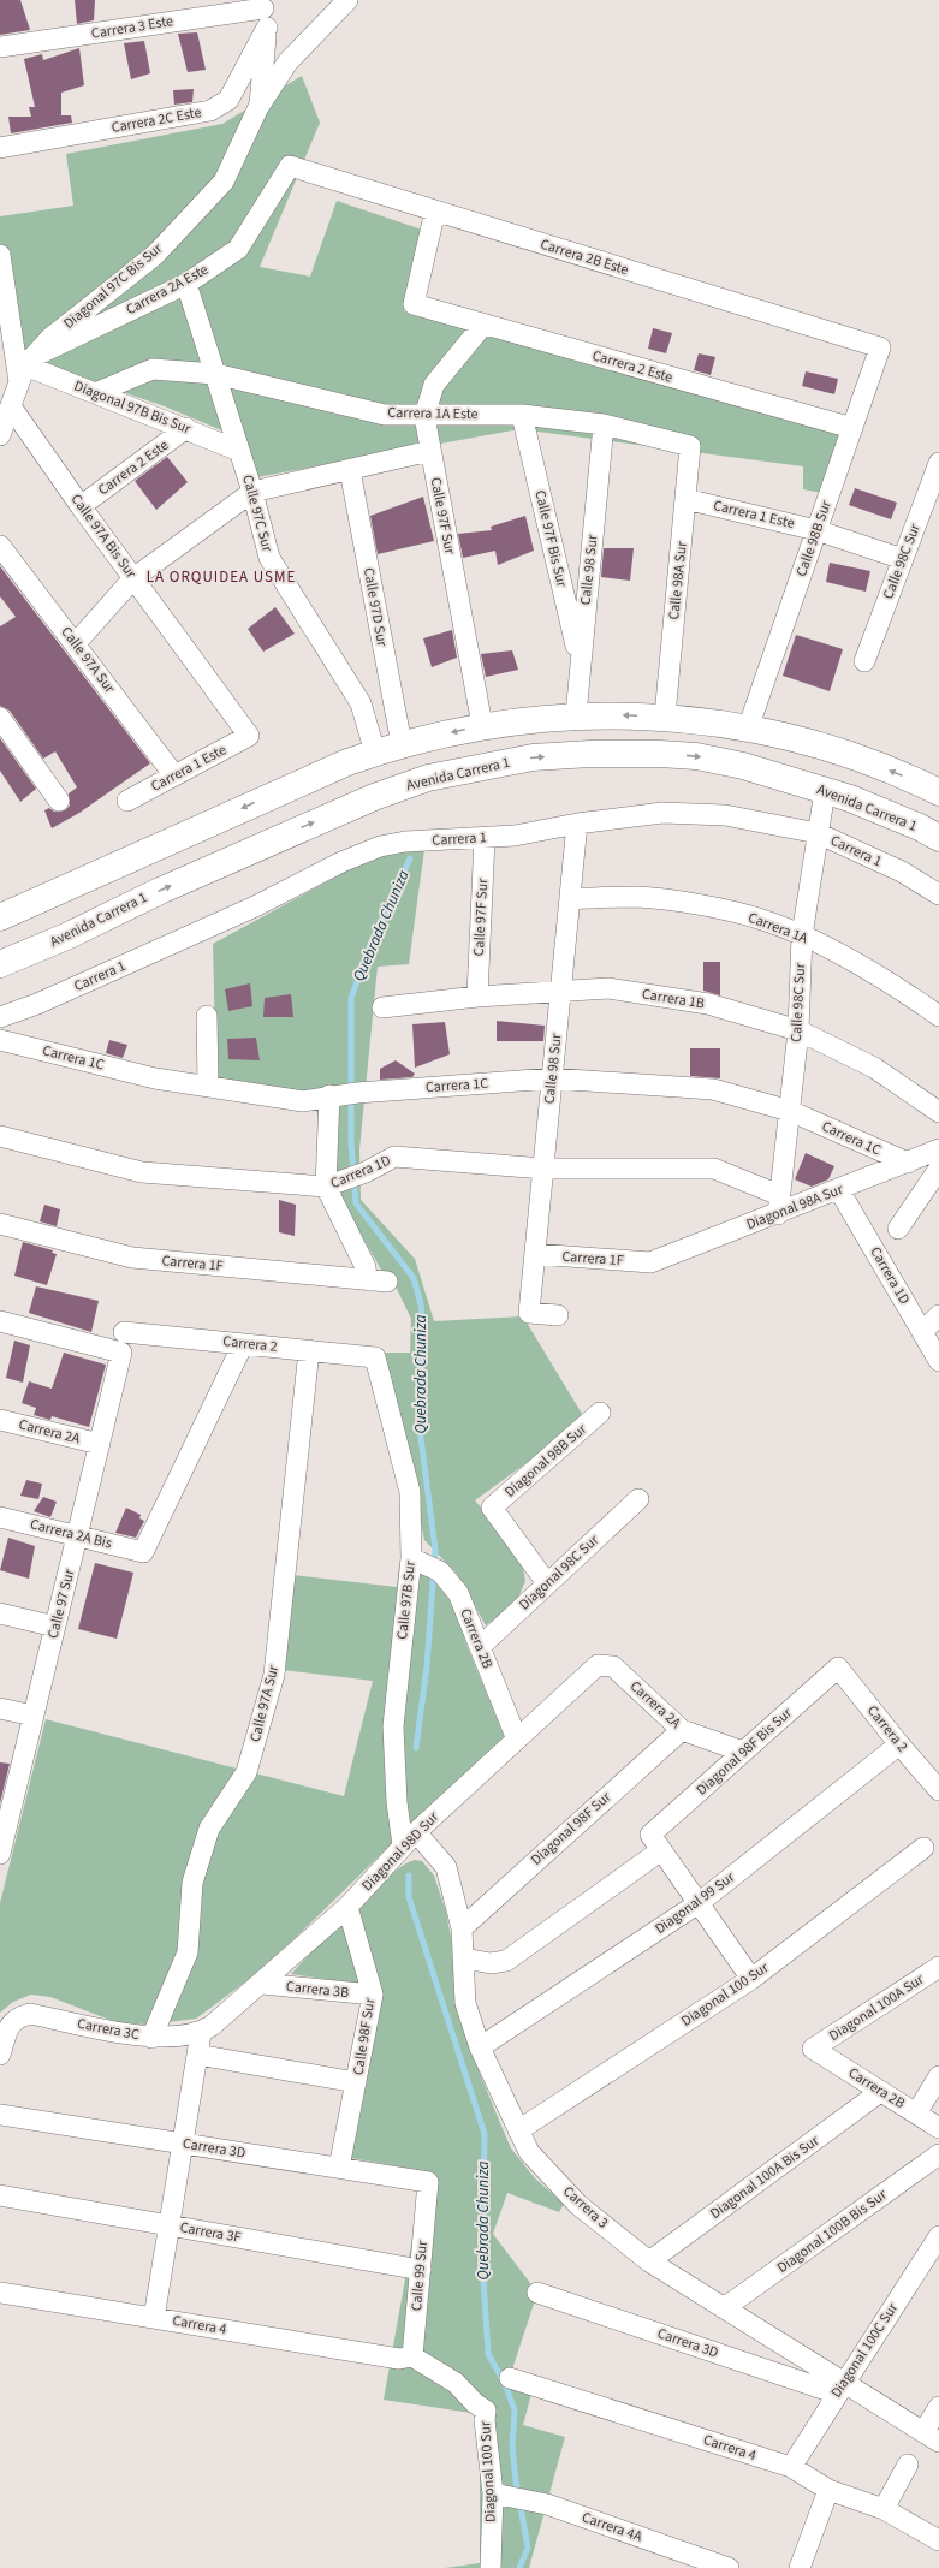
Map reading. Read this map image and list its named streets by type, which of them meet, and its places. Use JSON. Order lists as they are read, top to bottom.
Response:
{
  "streets": {
    "highway": ["Avenida Carrera 1"],
    "street": [
      "Carrera 3 Este",
      "Carrera 2C Este",
      "Carrera 2B Este",
      "Diagonal 97C Bis Sur",
      "Carrera 2A Este",
      "Carrera 2 Este",
      "Diagonal 97B Bis Sur",
      "Carrera 1A Este",
      "Calle 97C Sur",
      "Carrera 1 Este",
      "Calle 97F Sur",
      "Calle 97A Bis Sur",
      "Calle 97F Bis Sur",
      "Calle 98B Sur",
      "Calle 98C Sur",
      "Calle 98 Sur",
      "Calle 98A Sur",
      "Calle 97D Sur",
      "Calle 97A Sur",
      "Carrera 1",
      "Carrera 1A",
      "Carrera 1B",
      "Carrera 1C",
      "Carrera 1D",
      "Diagonal 98A Sur",
      "Carrera 1F",
      "Carrera 2",
      "Carrera 2A",
      "Diagonal 98B Sur",
      "Carrera 2A Bis",
      "Diagonal 98C Sur",
      "Calle 97B Sur",
      "Calle 97 Sur",
      "Carrera 2B",
      "Diagonal 98F Bis Sur",
      "Diagonal 98F Sur",
      "Diagonal 98D Sur",
      "Diagonal 99 Sur",
      "Carrera 3B",
      "Diagonal 100 Sur",
      "Diagonal 100A Sur",
      "Carrera 3C",
      "Calle 98F Sur",
      "Carrera 3D",
      "Diagonal 100A Bis Sur",
      "Carrera 3",
      "Diagonal 100B Bis Sur",
      "Carrera 3F",
      "Calle 99 Sur",
      "Carrera 4",
      "Diagonal 100C Sur",
      "Carrera 4A"
    ]
  },
  "crossings": [
    ["Carrera 3 Este", "Carrera 2C Este"],
    ["Carrera 2B Este", "Carrera 2A Este"],
    ["Carrera 2B Este", "Carrera 2 Este"],
    ["Carrera 2B Este", "Calle 98B Sur"],
    ["Diagonal 97C Bis Sur", "Carrera 2A Este"],
    ["Diagonal 97C Bis Sur", "Diagonal 97B Bis Sur"],
    ["Carrera 2A Este", "Diagonal 97B Bis Sur"],
    ["Carrera 2A Este", "Calle 97C Sur"],
    ["Carrera 2 Este", "Diagonal 97B Bis Sur"],
    ["Carrera 2 Este", "Calle 97F Sur"],
    ["Carrera 2 Este", "Calle 97A Bis Sur"],
    ["Carrera 2 Este", "Calle 98B Sur"],
    ["Diagonal 97B Bis Sur", "Carrera 1A Este"],
    ["Diagonal 97B Bis Sur", "Calle 97C Sur"],
    ["Carrera 1A Este", "Calle 97C Sur"],
    ["Carrera 1A Este", "Calle 97F Sur"],
    ["Carrera 1A Este", "Calle 97F Bis Sur"],
    ["Carrera 1A Este", "Calle 98 Sur"],
    ["Carrera 1A Este", "Calle 98A Sur"],
    ["Carrera 1 Este", "Calle 97A Bis Sur"],
    ["Carrera 1 Este", "Calle 98B Sur"],
    ["Carrera 1 Este", "Calle 98C Sur"],
    ["Carrera 1 Este", "Calle 98A Sur"],
    ["Carrera 1 Este", "Calle 97A Sur"],
    ["Calle 97F Sur", "Carrera 1"],
    ["Calle 97F Sur", "Carrera 1B"],
    ["Calle 97F Bis Sur", "Calle 98 Sur"],
    ["Calle 98C Sur", "Avenida Carrera 1"],
    ["Calle 98C Sur", "Carrera 1"],
    ["Calle 98C Sur", "Carrera 1A"],
    ["Calle 98C Sur", "Carrera 1B"],
    ["Calle 98C Sur", "Carrera 1C"],
    ["Calle 98C Sur", "Carrera 1D"],
    ["Calle 98C Sur", "Diagonal 98A Sur"],
    ["Calle 98 Sur", "Carrera 1"],
    ["Calle 98 Sur", "Carrera 1A"],
    ["Calle 98 Sur", "Carrera 1B"],
    ["Calle 98 Sur", "Carrera 1C"],
    ["Calle 98 Sur", "Carrera 1D"],
    ["Calle 98 Sur", "Carrera 1F"],
    ["Calle 97A Sur", "Carrera 2"],
    ["Calle 97A Sur", "Carrera 3C"],
    ["Carrera 1C", "Diagonal 98A Sur"],
    ["Carrera 1D", "Diagonal 98A Sur"],
    ["Diagonal 98A Sur", "Carrera 1F"],
    ["Carrera 2", "Carrera 2A Bis"],
    ["Carrera 2", "Calle 97B Sur"],
    ["Carrera 2", "Diagonal 98F Bis Sur"],
    ["Carrera 2", "Diagonal 99 Sur"],
    ["Carrera 2A", "Calle 97 Sur"],
    ["Carrera 2A", "Diagonal 98F Bis Sur"],
    ["Carrera 2A", "Diagonal 98F Sur"],
    ["Carrera 2A", "Diagonal 98D Sur"],
    ["Diagonal 98B Sur", "Diagonal 98C Sur"],
    ["Carrera 2A Bis", "Calle 97 Sur"],
    ["Diagonal 98C Sur", "Carrera 2B"],
    ["Calle 97B Sur", "Carrera 2B"],
    ["Calle 97B Sur", "Diagonal 98D Sur"],
    ["Calle 97B Sur", "Carrera 3"],
    ["Carrera 2B", "Diagonal 98D Sur"],
    ["Carrera 2B", "Diagonal 100A Sur"],
    ["Carrera 2B", "Diagonal 100A Bis Sur"],
    ["Diagonal 98F Bis Sur", "Carrera 3"],
    ["Diagonal 98F Sur", "Carrera 3"],
    ["Diagonal 98D Sur", "Carrera 3B"],
    ["Diagonal 98D Sur", "Carrera 3C"],
    ["Diagonal 98D Sur", "Calle 98F Sur"],
    ["Diagonal 98D Sur", "Carrera 3"],
    ["Diagonal 99 Sur", "Carrera 3"],
    ["Carrera 3B", "Calle 98F Sur"],
    ["Diagonal 100 Sur", "Carrera 3"],
    ["Diagonal 100 Sur", "Calle 99 Sur"],
    ["Diagonal 100 Sur", "Carrera 4"],
    ["Diagonal 100 Sur", "Carrera 4A"],
    ["Calle 98F Sur", "Carrera 3D"],
    ["Carrera 3D", "Carrera 3"],
    ["Carrera 3D", "Calle 99 Sur"],
    ["Carrera 3D", "Diagonal 100C Sur"],
    ["Diagonal 100A Bis Sur", "Carrera 3"],
    ["Carrera 3", "Diagonal 100B Bis Sur"],
    ["Carrera 3", "Diagonal 100C Sur"],
    ["Carrera 3F", "Calle 99 Sur"],
    ["Calle 99 Sur", "Carrera 4"],
    ["Carrera 4", "Diagonal 100C Sur"]
  ],
  "districts": ["LA ORQUIDEA USME"],
  "water": ["Quebrada Chuniza"]
}
